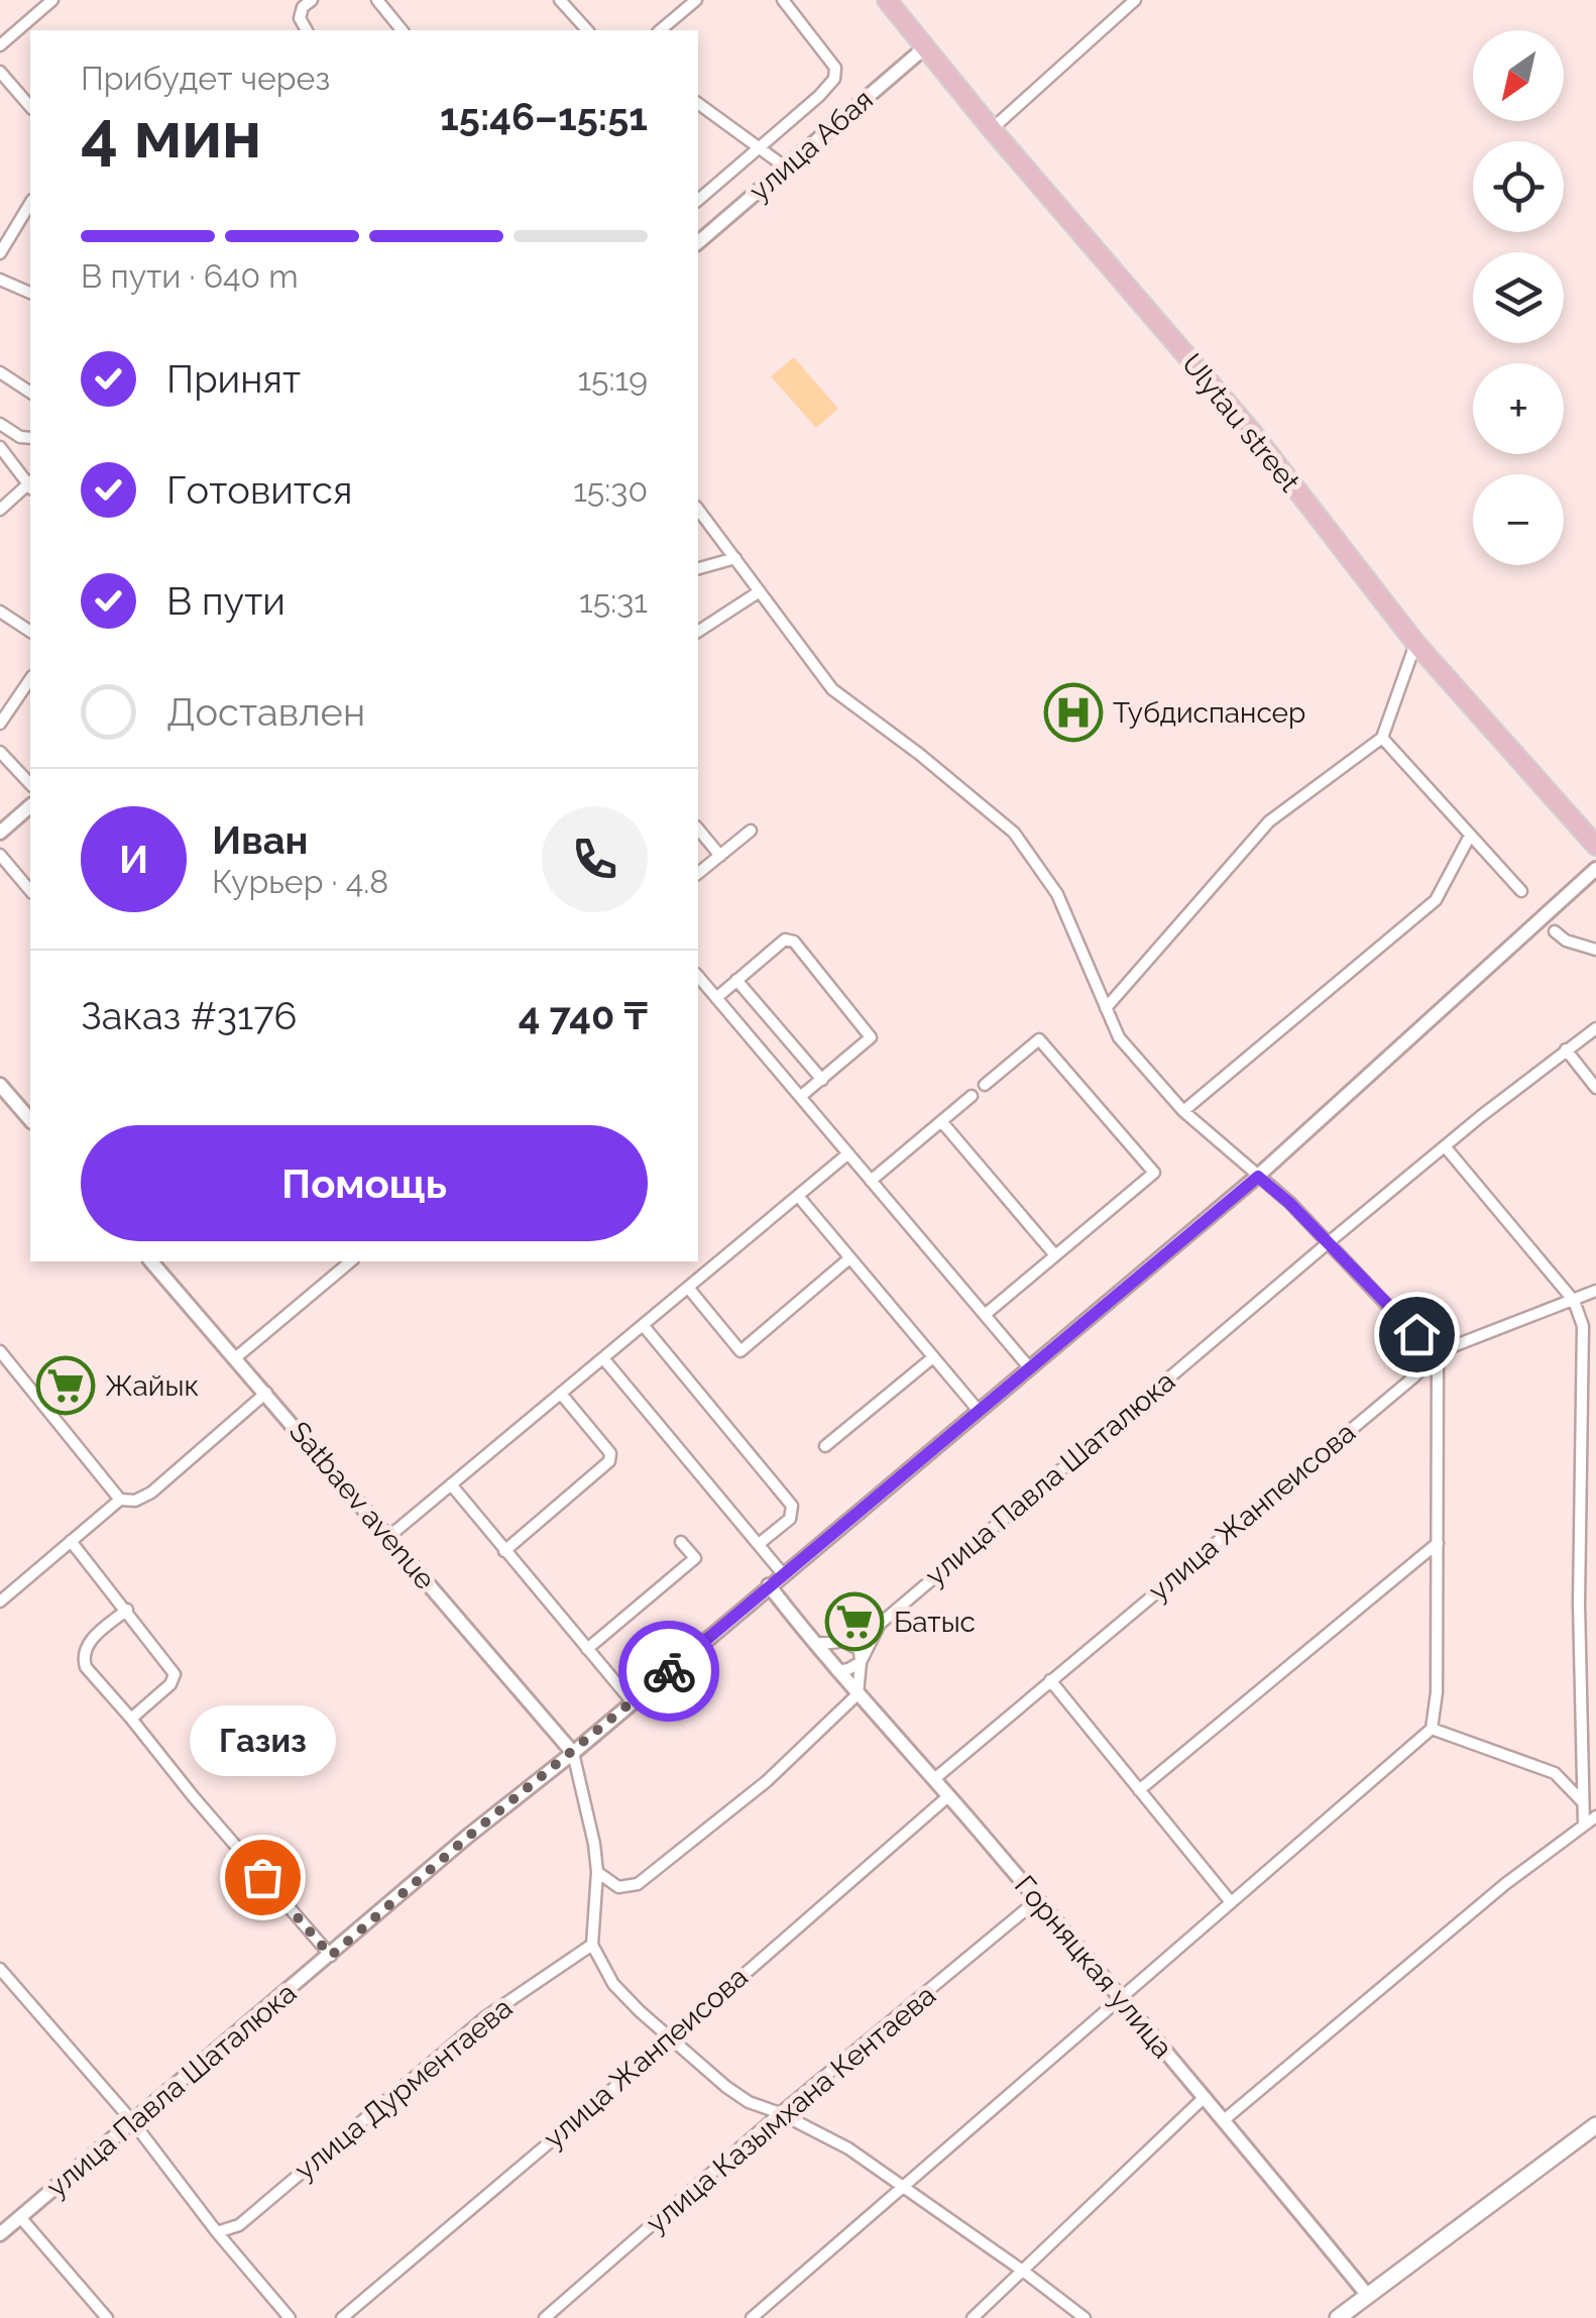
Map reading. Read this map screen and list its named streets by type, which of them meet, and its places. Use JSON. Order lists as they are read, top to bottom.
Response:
{
  "streets": {
    "main road": ["Ulytau street"],
    "street": [
      "улица Абая",
      "улица Павла Шаталюка",
      "Satbaev avenue",
      "улица Жанпеисова",
      "Горняцкая улица",
      "улица Дурментаева",
      "улица Казымхана Кентаева"
    ]
  },
  "crossings": [
    ["улица Абая", "Ulytau street"],
    ["улица Павла Шаталюка", "Satbaev avenue"],
    ["улица Павла Шаталюка", "Горняцкая улица"],
    ["улица Жанпеисова", "Горняцкая улица"],
    ["Горняцкая улица", "улица Казымхана Кентаева"]
  ],
  "places": {
    "hospital": ["Тубдиспансер"],
    "supermarket": ["Жайык", "Батыс"],
    "other": ["Газиз"]
  },
  "north": "bottom left",
  "page": {
    "map_buttons": ["+", "−"],
    "heading": ["4 мин", "Прибудет через", "15:46–15:51"],
    "panel": [
      "Иван",
      "Курьер · 4.8",
      "Заказ #3176",
      "4 740 ₸"
    ],
    "bar": "В пути · 640 m",
    "list": [
      ["Принят", "15:19"],
      ["Готовится", "15:30"],
      ["В пути", "15:31"],
      "Доставлен"
    ],
    "round": "И",
    "buttons": "Помощь",
    "bubble": "Газиз"
  }
}
